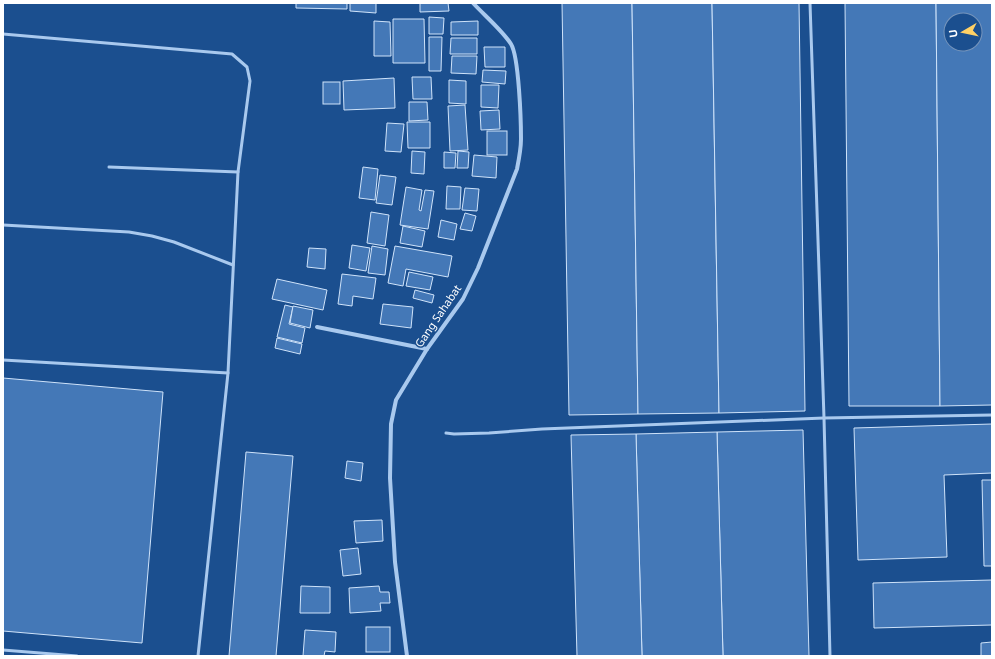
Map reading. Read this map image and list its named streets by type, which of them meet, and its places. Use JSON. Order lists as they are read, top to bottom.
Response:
{
  "streets": {
    "street": ["Gang Sahabat"]
  },
  "north": "left"
}
